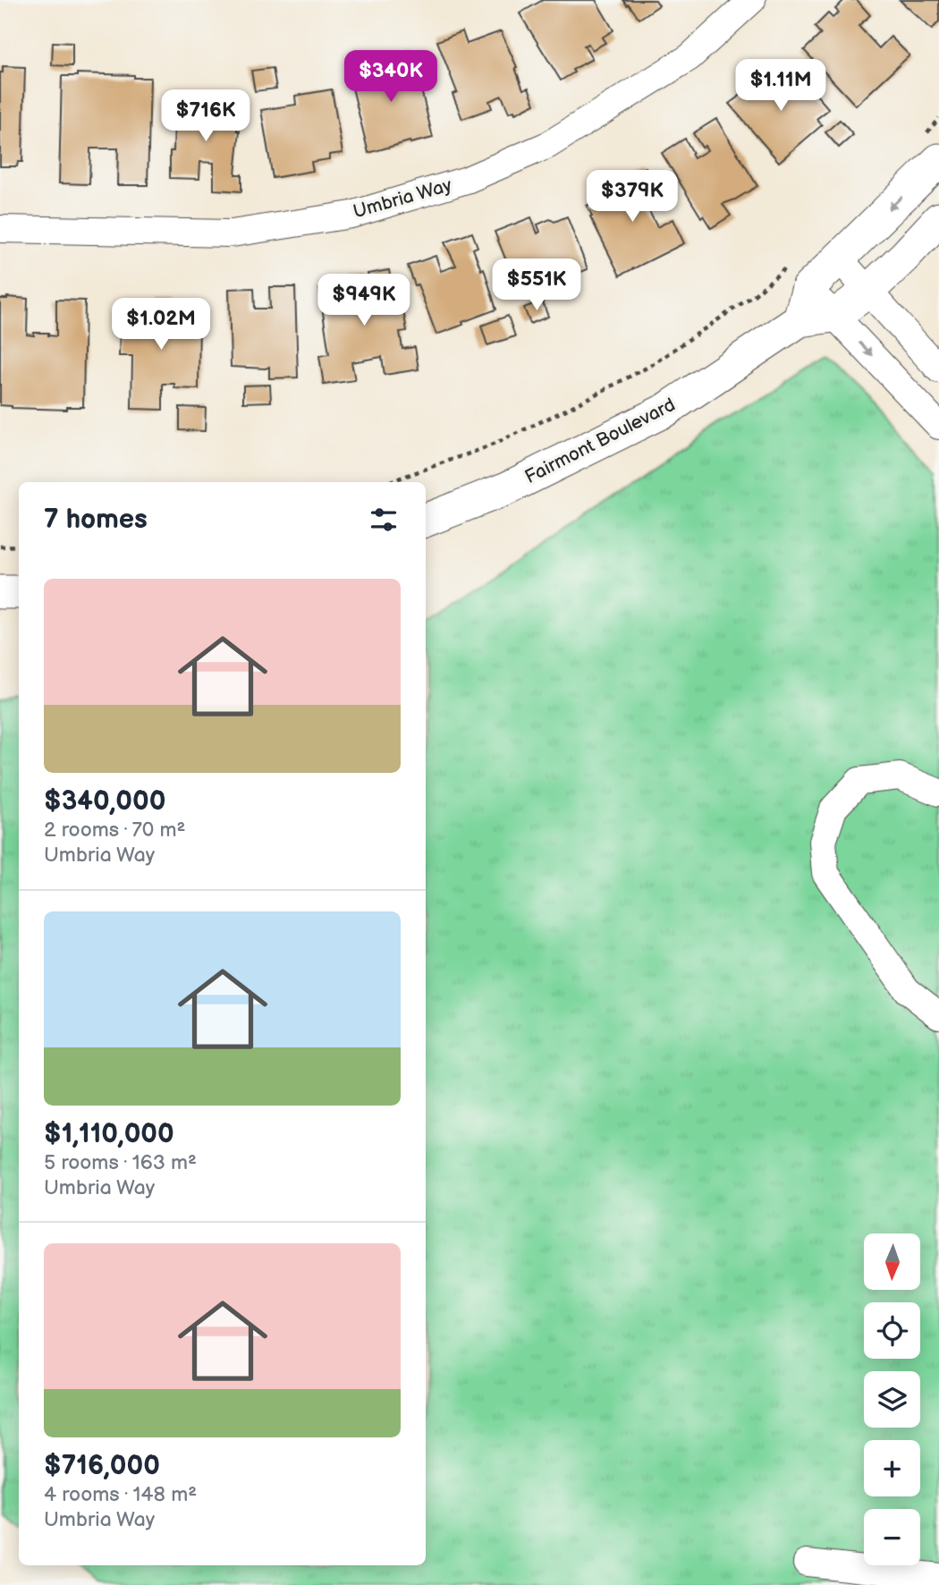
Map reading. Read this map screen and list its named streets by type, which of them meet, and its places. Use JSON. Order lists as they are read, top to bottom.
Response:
{
  "streets": {
    "main road": ["Fairmont Boulevard"],
    "street": ["Umbria Way"]
  },
  "north": "bottom",
  "page": {
    "price": [
      "$340K",
      "$1.11M",
      "$716K",
      "$379K",
      "$551K",
      "$949K",
      "$1.02M"
    ],
    "heading": "7 homes",
    "list": [
      {
        "name": "$340,000",
        "note": "2 rooms · 70 m² · Umbria Way"
      },
      {
        "name": "$1,110,000",
        "note": "5 rooms · 163 m² · Umbria Way"
      },
      {
        "name": "$716,000",
        "note": "4 rooms · 148 m² · Umbria Way"
      }
    ],
    "map_buttons": ["+", "−"]
  }
}
